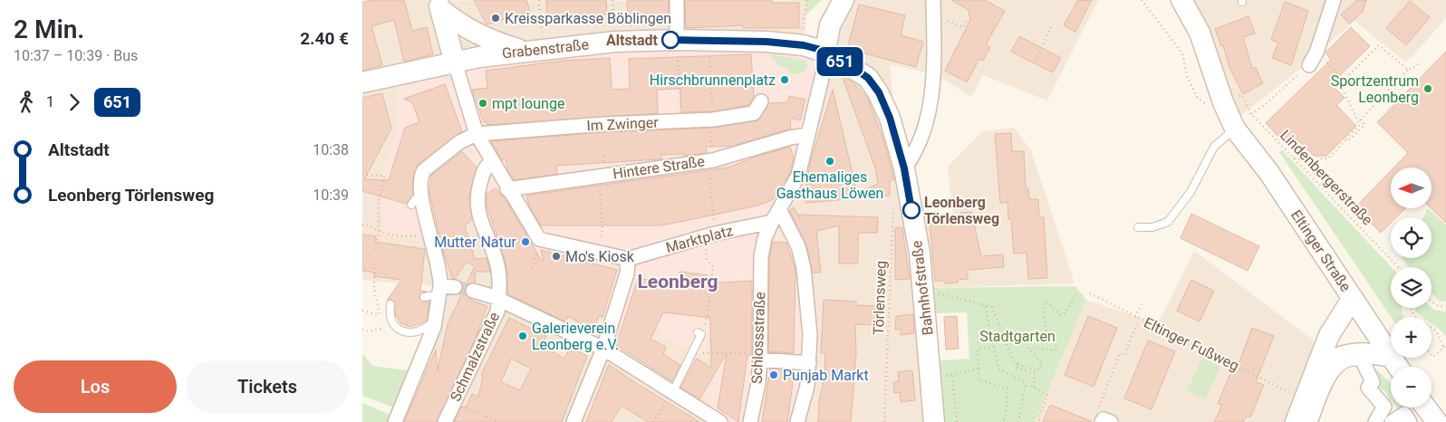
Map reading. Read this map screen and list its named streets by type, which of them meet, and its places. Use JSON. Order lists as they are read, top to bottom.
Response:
{
  "streets": {
    "main road": ["Grabenstraße", "Eltinger Straße", "Bahnhofstraße"],
    "street": [
      "Im Zwinger",
      "Hintere Straße",
      "Marktplatz",
      "Schlossstraße",
      "Schmalzstraße"
    ],
    "path": ["Lindenbergerstraße", "Törlensweg", "Eltinger Fußweg"]
  },
  "crossings": [
    ["Grabenstraße", "Bahnhofstraße"],
    ["Marktplatz", "Schlossstraße"]
  ],
  "districts": ["Leonberg"],
  "parks": ["Stadtgarten"],
  "places": [
    "Kreissparkasse Böblingen",
    "Altstadt",
    "Hirschbrunnenplatz",
    "Sportzentrum Leonberg",
    "mpt lounge",
    "Ehemaliges Gasthaus Löwen",
    "Leonberg Törlensweg",
    "Mutter Natur",
    "Mo's Kiosk",
    "Galerieverein Leonberg e.V.",
    "Punjab Markt"
  ],
  "lines": ["bus line 651"],
  "north": "left",
  "page": {
    "heading": ["2 Min.", "10:37 – 10:39 · Bus", "2.40 €"],
    "on_map": "651",
    "legs": ["1", "651"],
    "list": [
      {
        "name": "Altstadt",
        "value": "10:38"
      },
      {
        "name": "Leonberg Törlensweg",
        "value": "10:39"
      }
    ],
    "map_buttons": ["+", "−"],
    "buttons": ["Los", "Tickets"]
  }
}
